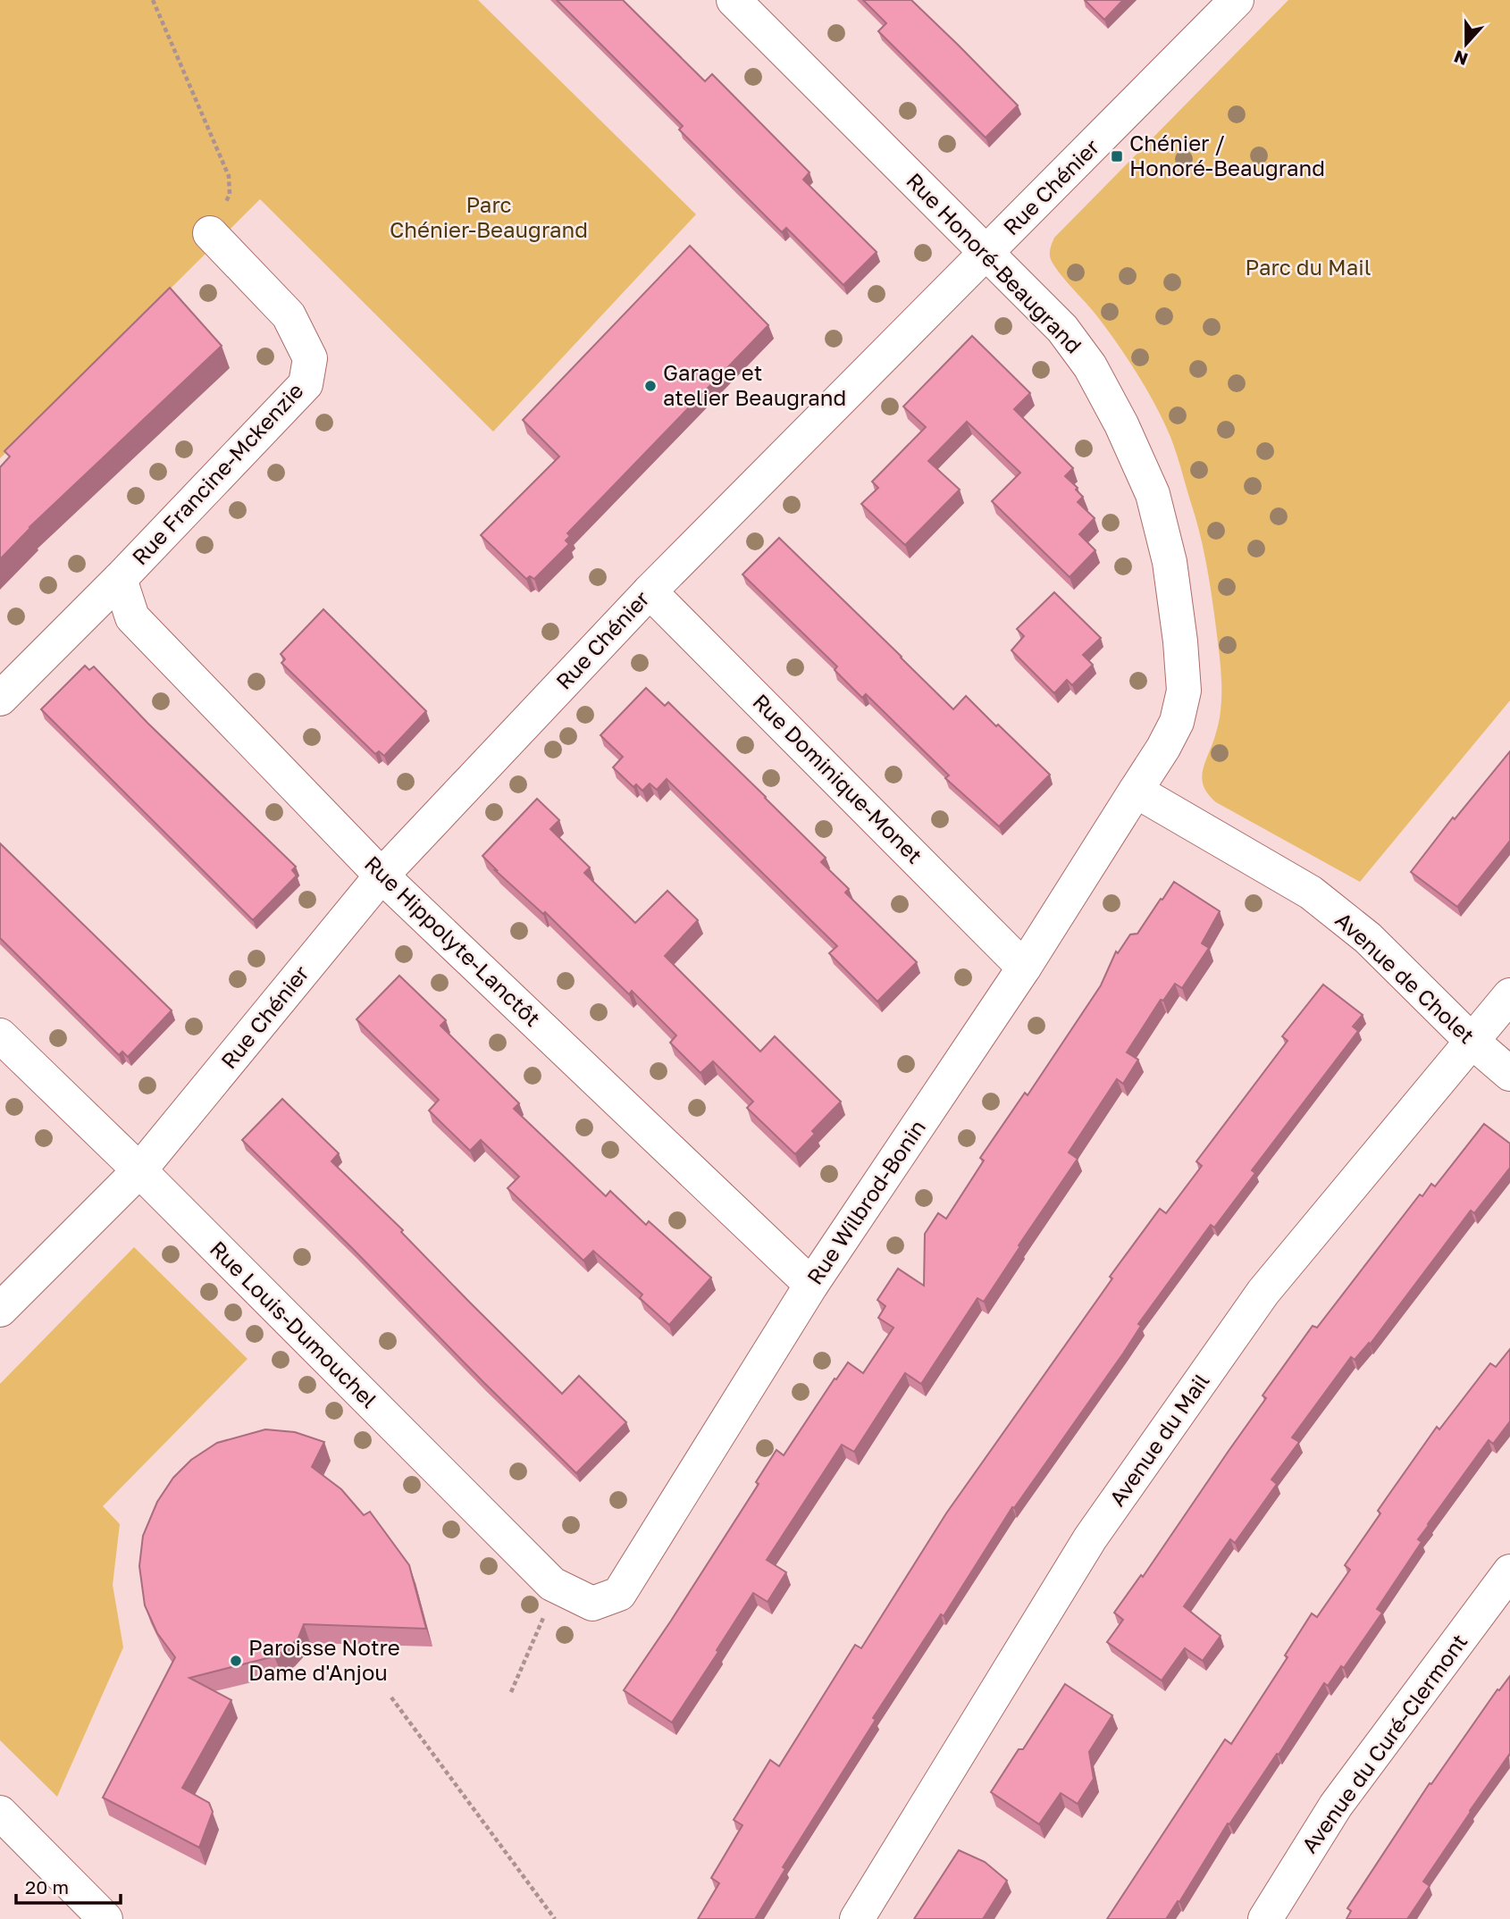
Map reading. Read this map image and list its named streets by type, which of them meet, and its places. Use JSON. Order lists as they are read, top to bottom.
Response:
{
  "streets": {
    "street": [
      "Rue Chénier",
      "Rue Honoré-Beaugrand",
      "Rue Francine-Mckenzie",
      "Rue Dominique-Monet",
      "Rue Hippolyte-Lanctôt",
      "Avenue de Cholet",
      "Rue Wilbrod-Bonin",
      "Rue Louis-Dumouchel",
      "Avenue du Mail",
      "Avenue du Curé-Clermont"
    ]
  },
  "crossings": [
    ["Rue Chénier", "Rue Honoré-Beaugrand"],
    ["Rue Chénier", "Rue Dominique-Monet"],
    ["Rue Chénier", "Rue Hippolyte-Lanctôt"],
    ["Rue Chénier", "Rue Louis-Dumouchel"],
    ["Rue Honoré-Beaugrand", "Avenue de Cholet"],
    ["Rue Honoré-Beaugrand", "Rue Wilbrod-Bonin"],
    ["Rue Francine-Mckenzie", "Rue Hippolyte-Lanctôt"],
    ["Rue Dominique-Monet", "Rue Wilbrod-Bonin"],
    ["Rue Hippolyte-Lanctôt", "Rue Wilbrod-Bonin"],
    ["Avenue de Cholet", "Rue Wilbrod-Bonin"],
    ["Avenue de Cholet", "Avenue du Mail"],
    ["Rue Wilbrod-Bonin", "Rue Louis-Dumouchel"]
  ],
  "parks": ["Parc Chénier-Beaugrand", "Parc du Mail"],
  "places": {
    "transit": ["Chénier / Honoré-Beaugrand"],
    "other": ["Garage et atelier Beaugrand", "Paroisse Notre Dame d'Anjou"]
  },
  "scale_bar": "20 m",
  "north": "bottom"
}
